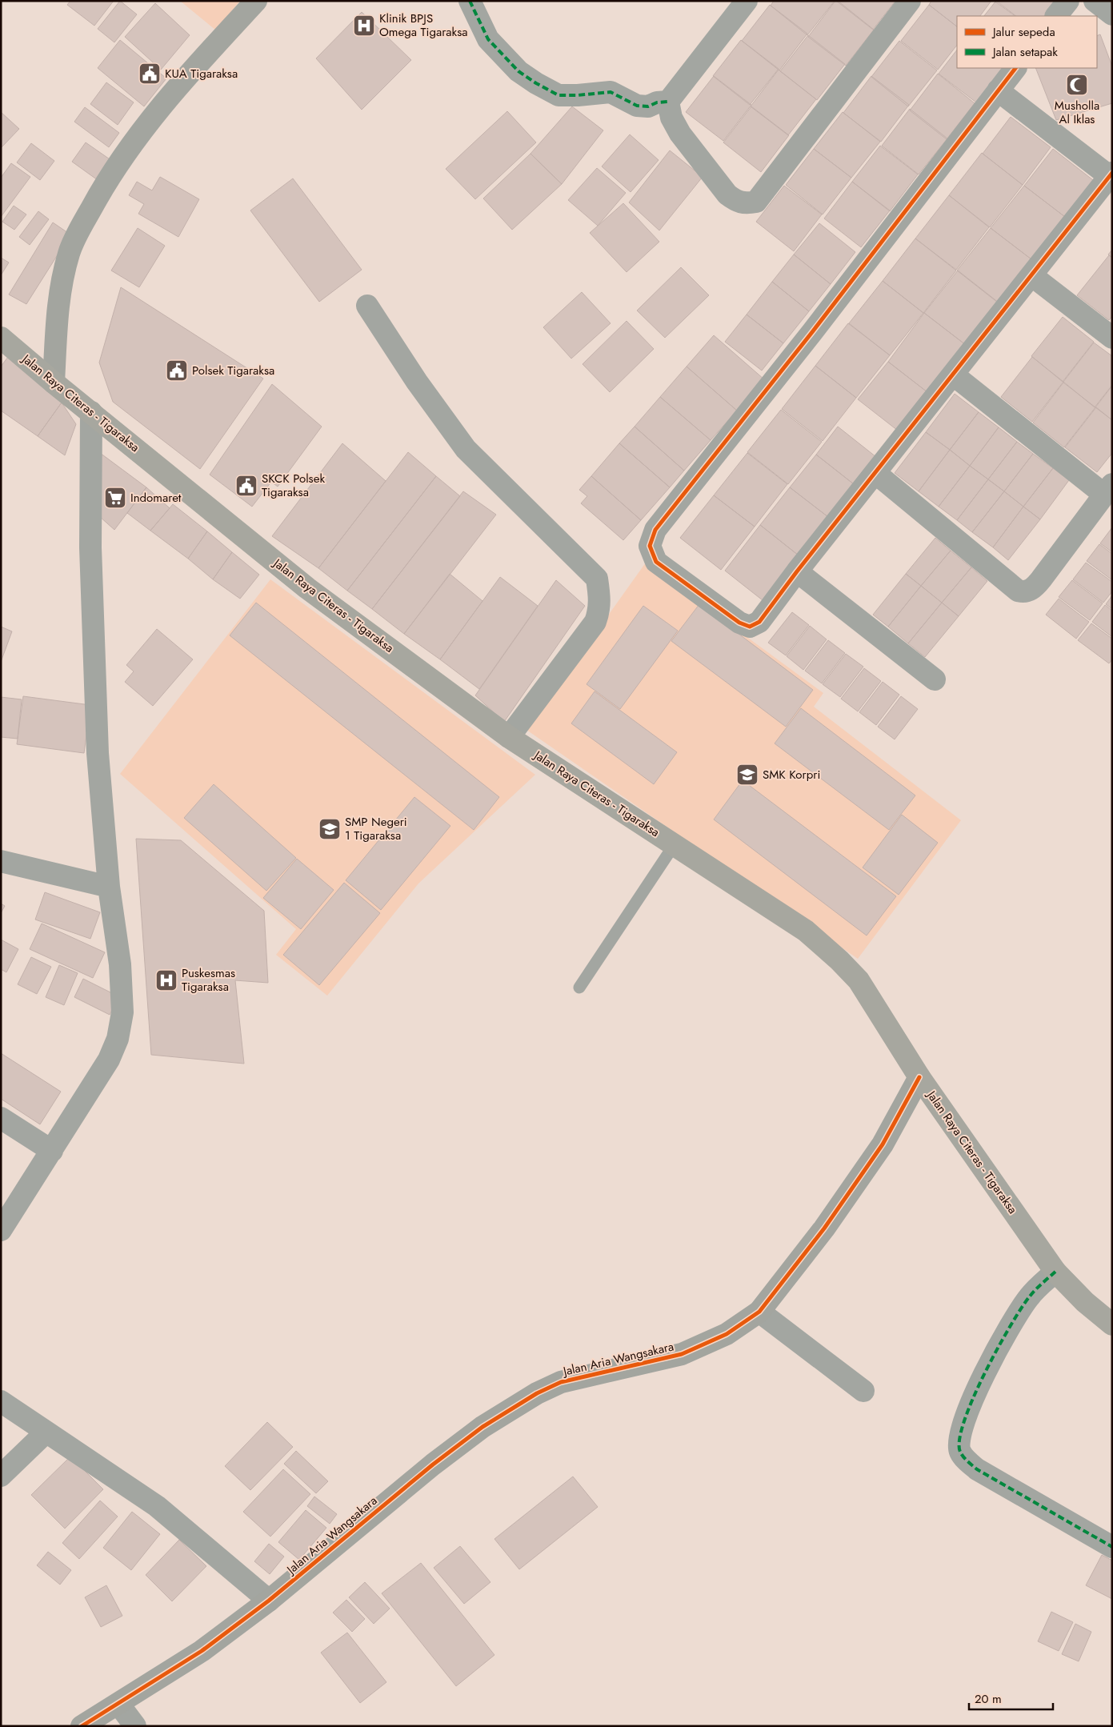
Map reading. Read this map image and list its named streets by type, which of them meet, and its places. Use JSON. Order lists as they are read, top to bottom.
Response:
{
  "streets": {
    "main road": ["Jalan Raya Citeras - Tigaraksa"],
    "street": ["Jalan Aria Wangsakara"]
  },
  "crossings": [
    ["Jalan Raya Citeras - Tigaraksa", "Jalan Aria Wangsakara"]
  ],
  "places": {
    "hospital": ["Klinik BPJS Omega Tigaraksa", "Puskesmas Tigaraksa"],
    "public building": ["KUA Tigaraksa", "Polsek Tigaraksa", "SKCK Polsek Tigaraksa"],
    "mosque": ["Musholla Al Iklas"],
    "supermarket": ["Indomaret"],
    "school or university": ["SMK Korpri", "SMP Negeri 1 Tigaraksa"]
  },
  "legend": ["Jalur sepeda", "Jalan setapak"],
  "scale_bar": "20 m"
}
